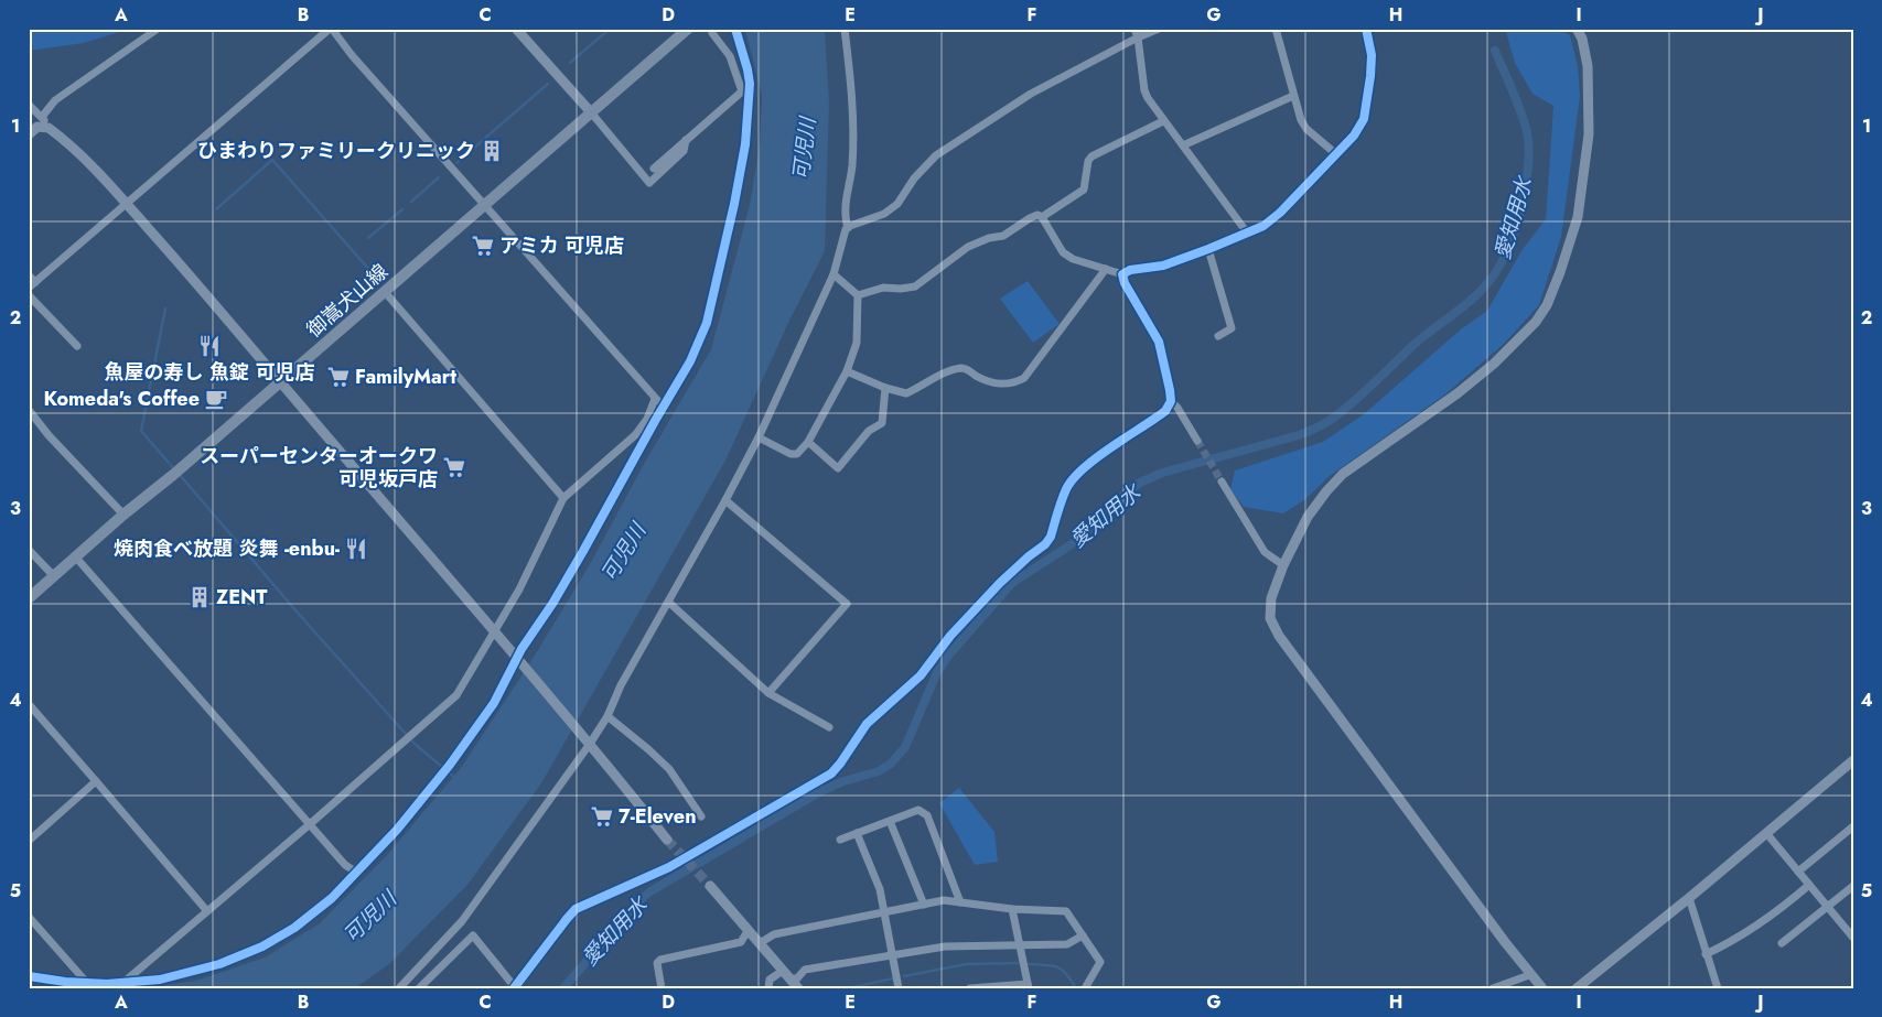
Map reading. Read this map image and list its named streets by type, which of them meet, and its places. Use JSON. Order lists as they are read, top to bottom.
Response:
{
  "streets": {
    "main road": ["御嵩犬山線"]
  },
  "water": ["可児川", "愛知用水"],
  "places": {
    "building": ["ひまわりファミリークリニック", "ZENT"],
    "supermarket": [
      "アミカ 可児店",
      "FamilyMart",
      "スーパーセンターオークワ 可児坂戸店",
      "7-Eleven"
    ],
    "restaurant": ["魚屋の寿し 魚錠 可児店", "焼肉食べ放題 炎舞 ‐enbu‐"],
    "cafe": ["Komeda's Coffee"]
  },
  "grid": {
    "columns": [
      "A",
      "B",
      "C",
      "D",
      "E",
      "F",
      "G",
      "H",
      "I",
      "J"
    ],
    "rows": [
      "1",
      "2",
      "3",
      "4",
      "5"
    ]
  }
}
